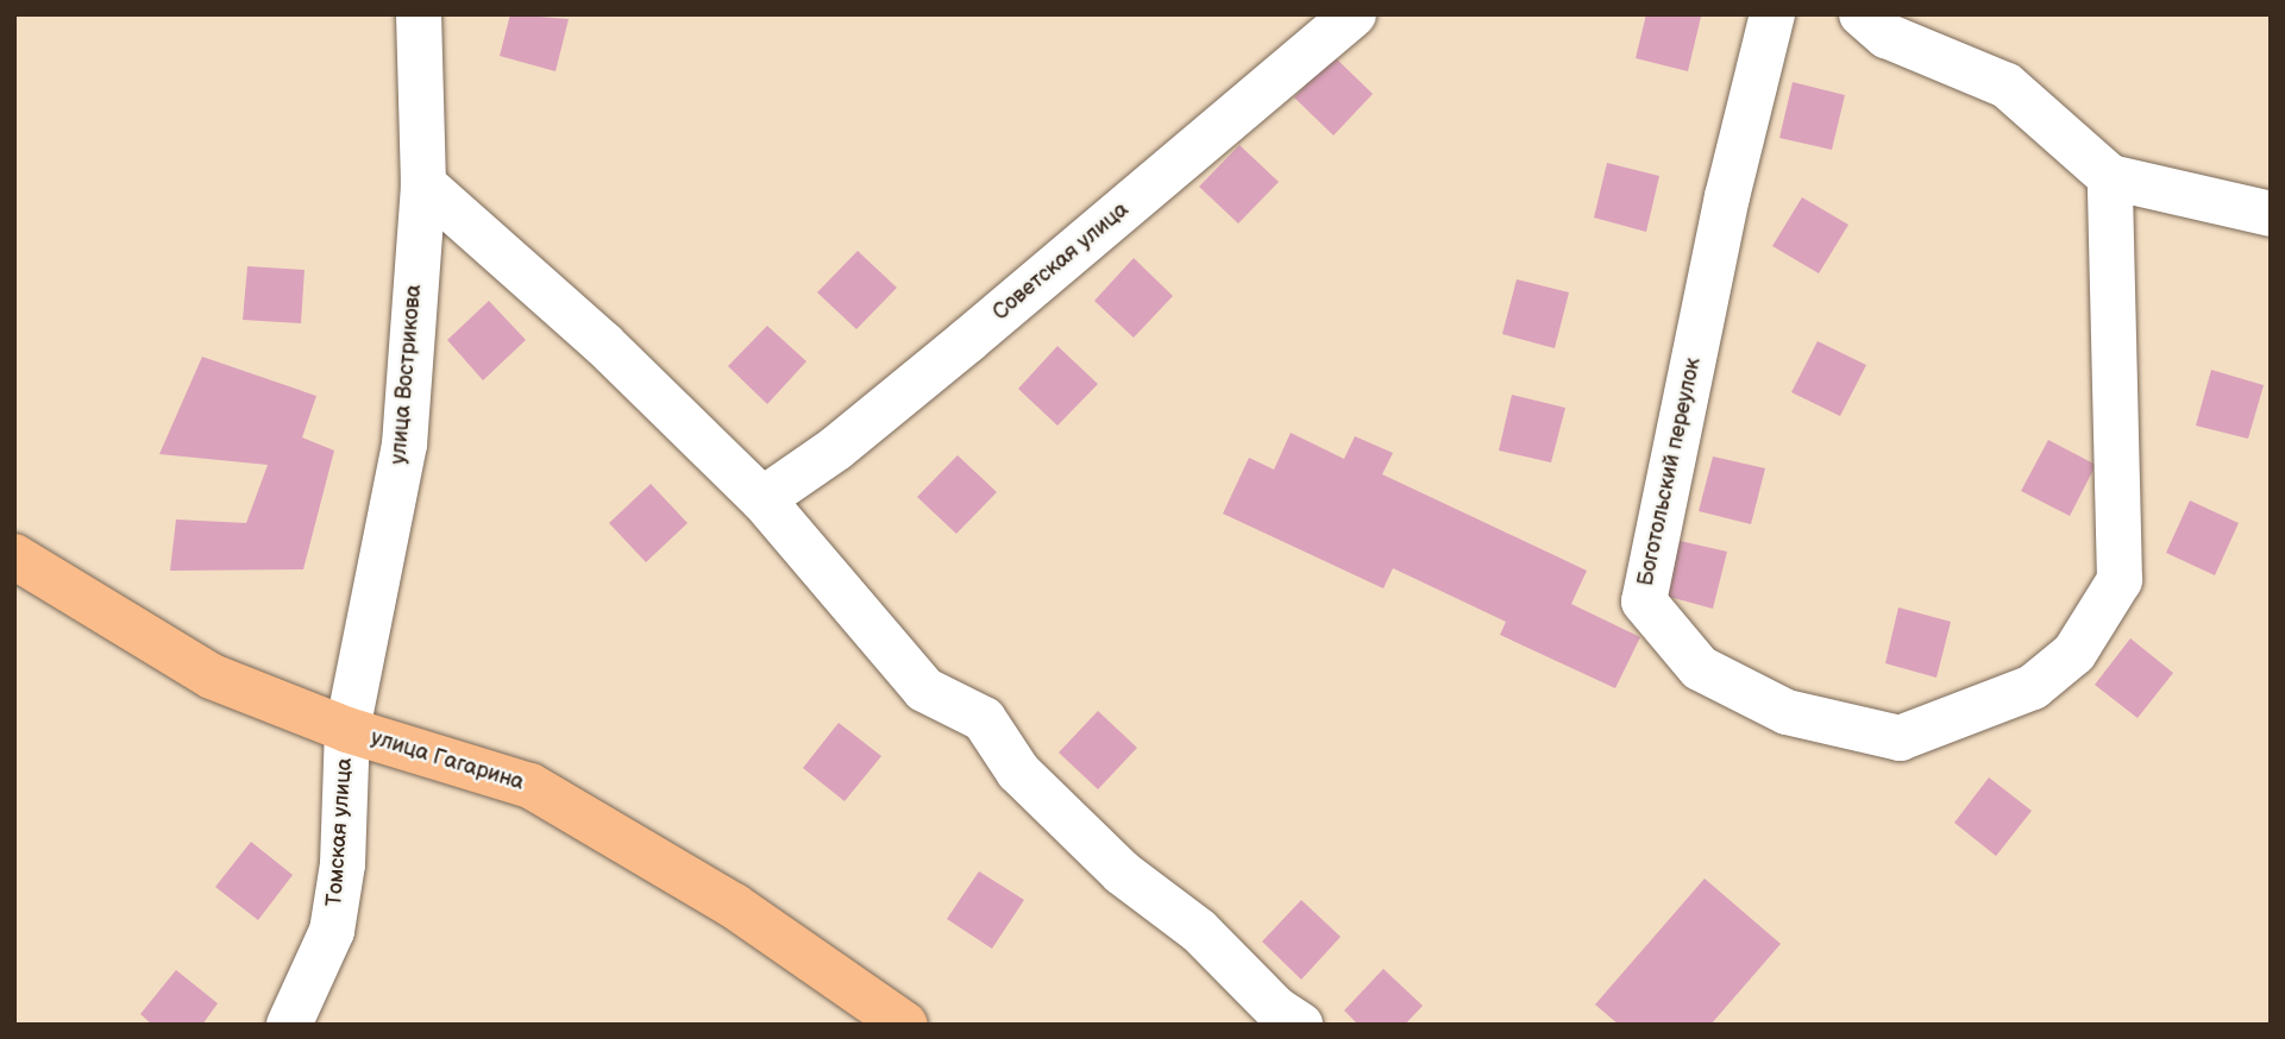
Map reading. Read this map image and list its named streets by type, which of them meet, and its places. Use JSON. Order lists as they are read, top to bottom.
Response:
{
  "streets": {
    "main road": ["улица Гагарина"],
    "street": [
      "Советская улица",
      "улица Вострикова",
      "Боготольский переулок",
      "Томская улица"
    ]
  },
  "crossings": [
    ["улица Вострикова", "улица Гагарина"],
    ["улица Вострикова", "Томская улица"],
    ["улица Гагарина", "Томская улица"]
  ]
}
